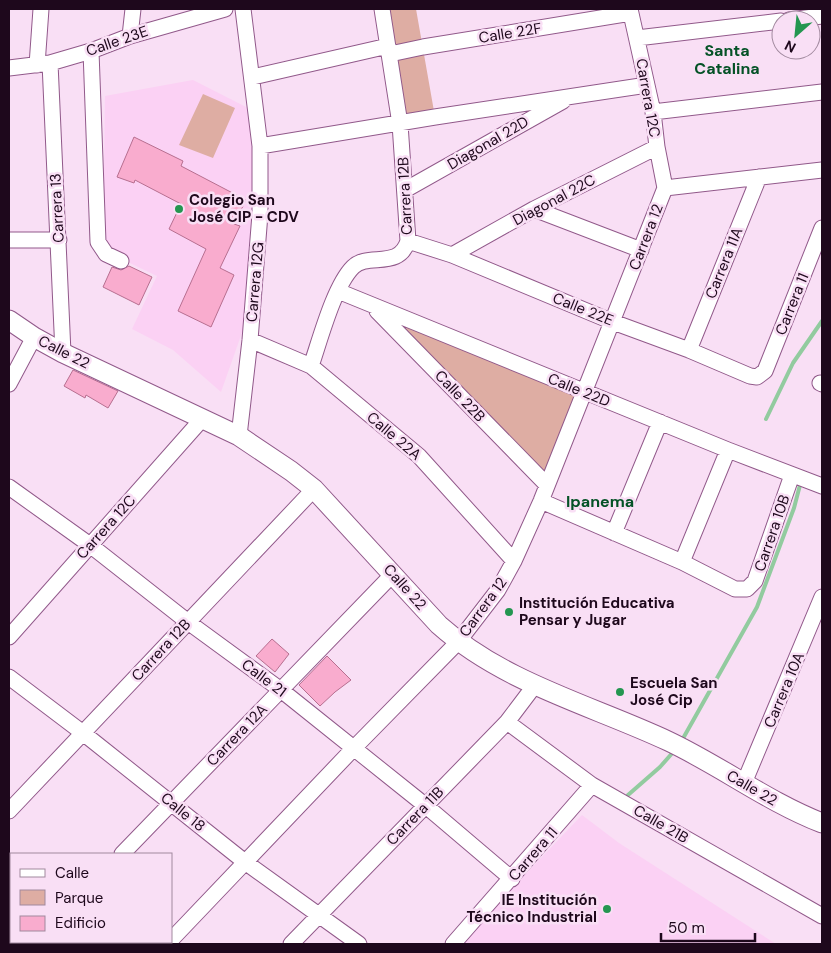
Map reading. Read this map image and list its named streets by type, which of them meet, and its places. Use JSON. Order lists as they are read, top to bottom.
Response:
{
  "streets": {
    "street": [
      "Calle 22F",
      "Calle 23E",
      "Carrera 12C",
      "Diagonal 22D",
      "Carrera 12B",
      "Diagonal 22C",
      "Carrera 13",
      "Carrera 12",
      "Carrera 11A",
      "Carrera 12G",
      "Carrera 11",
      "Calle 22E",
      "Calle 22",
      "Calle 22D",
      "Calle 22B",
      "Calle 22A",
      "Carrera 10B",
      "Calle 21",
      "Carrera 10A",
      "Carrera 12A",
      "Calle 18",
      "Carrera 11B",
      "Calle 21B"
    ]
  },
  "crossings": [
    ["Calle 22F", "Carrera 12C"],
    ["Calle 22F", "Carrera 12B"],
    ["Calle 23E", "Carrera 13"],
    ["Carrera 12C", "Diagonal 22C"],
    ["Carrera 12C", "Carrera 12"],
    ["Carrera 12C", "Calle 22"],
    ["Carrera 12C", "Calle 21"],
    ["Diagonal 22D", "Carrera 12B"],
    ["Carrera 12B", "Calle 22E"],
    ["Carrera 12B", "Calle 22"],
    ["Carrera 12B", "Calle 22D"],
    ["Carrera 12B", "Calle 22A"],
    ["Carrera 12B", "Calle 21"],
    ["Carrera 12B", "Calle 18"],
    ["Diagonal 22C", "Calle 22E"],
    ["Carrera 13", "Calle 22"],
    ["Carrera 12", "Calle 22E"],
    ["Carrera 12", "Calle 22"],
    ["Carrera 12", "Calle 22D"],
    ["Carrera 12", "Calle 22B"],
    ["Carrera 12", "Calle 22A"],
    ["Carrera 12", "Calle 21"],
    ["Carrera 12", "Calle 18"],
    ["Carrera 11A", "Calle 22E"],
    ["Carrera 12G", "Calle 22"],
    ["Carrera 12G", "Calle 22A"],
    ["Carrera 11", "Calle 22E"],
    ["Carrera 11", "Calle 21"],
    ["Carrera 11", "Calle 21B"],
    ["Calle 22", "Carrera 10A"],
    ["Calle 22", "Carrera 12A"],
    ["Calle 22", "Carrera 11B"],
    ["Calle 22D", "Calle 22B"],
    ["Calle 22D", "Carrera 10B"],
    ["Calle 21", "Carrera 12A"],
    ["Calle 21", "Carrera 11B"],
    ["Carrera 12A", "Calle 18"],
    ["Calle 18", "Carrera 11B"],
    ["Carrera 11B", "Calle 21B"]
  ],
  "districts": ["Santa Catalina", "Ipanema"],
  "places": [
    "Colegio San José CIP - CDV",
    "Institución Educativa Pensar y Jugar",
    "Escuela San José Cip",
    "IE Institución Técnico Industrial"
  ],
  "legend": ["Calle", "Parque", "Edificio"],
  "scale_bar": "50 m",
  "north": "bottom left"
}
